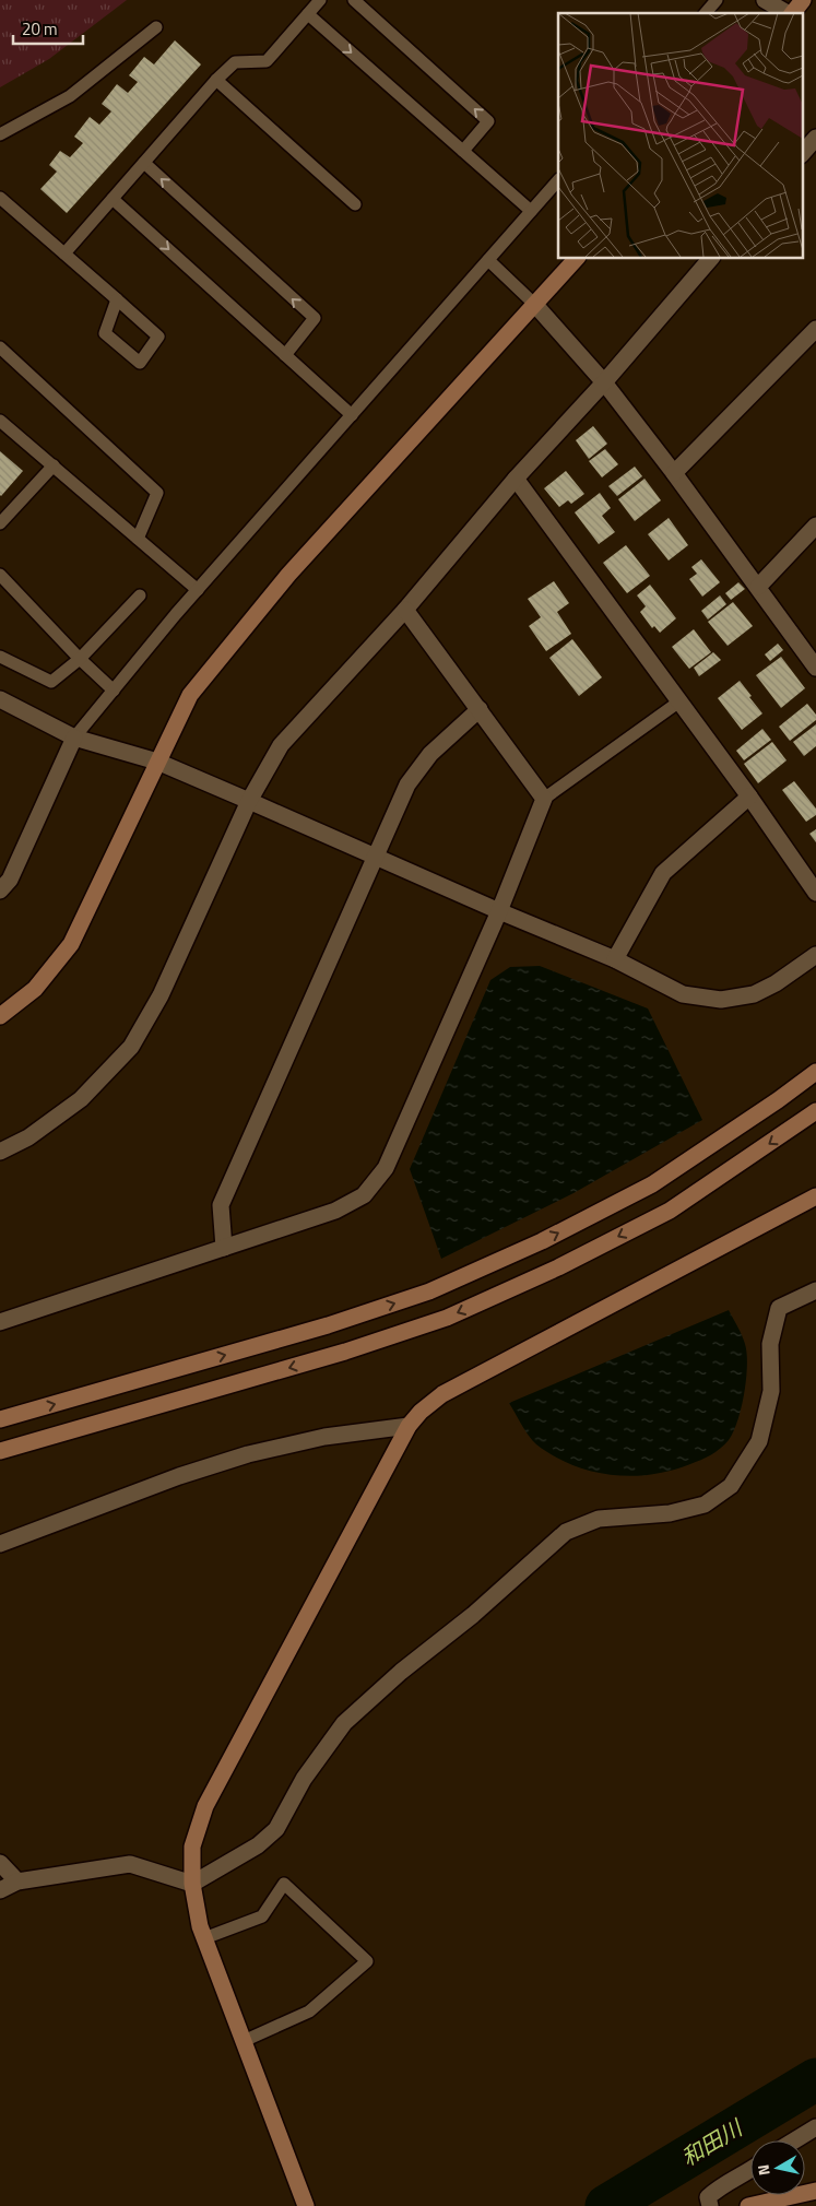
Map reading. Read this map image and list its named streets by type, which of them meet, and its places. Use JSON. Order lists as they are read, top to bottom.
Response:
{
  "water": ["和田川"],
  "scale_bar": "20 m",
  "north": "left"
}
